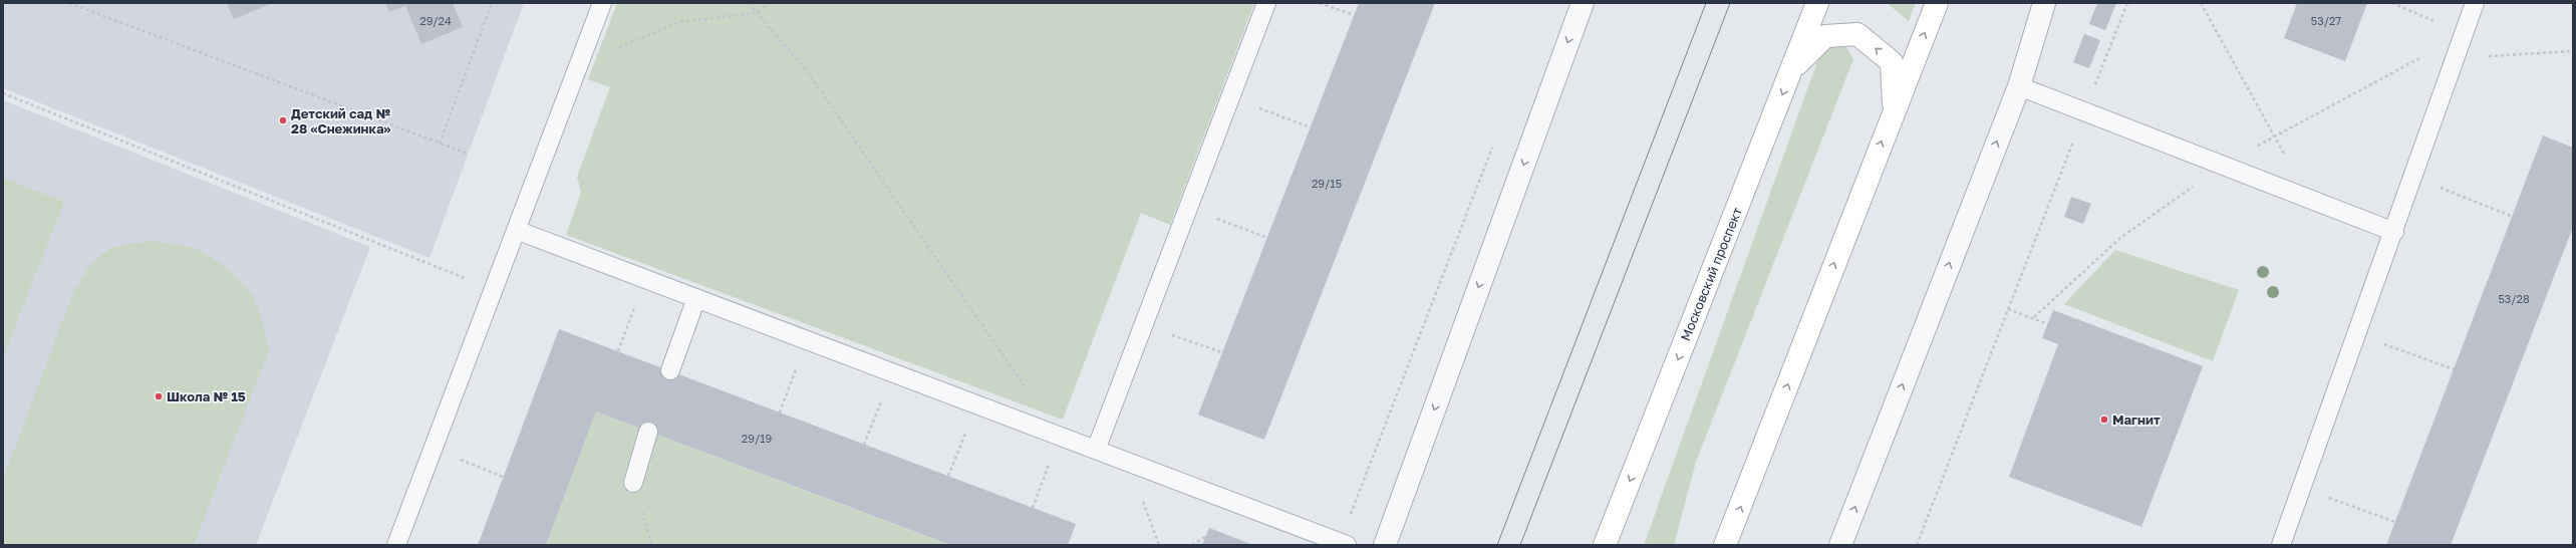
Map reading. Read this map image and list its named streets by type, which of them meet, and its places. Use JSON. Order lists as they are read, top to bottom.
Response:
{
  "streets": {
    "main road": ["Московский проспект"]
  },
  "places": ["Детский сад № 28 «Снежинка»", "Школа № 15", "Магнит"],
  "house_numbers": [
    "29/24",
    "53/27",
    "29/15",
    "53/28",
    "29/19"
  ]
}
